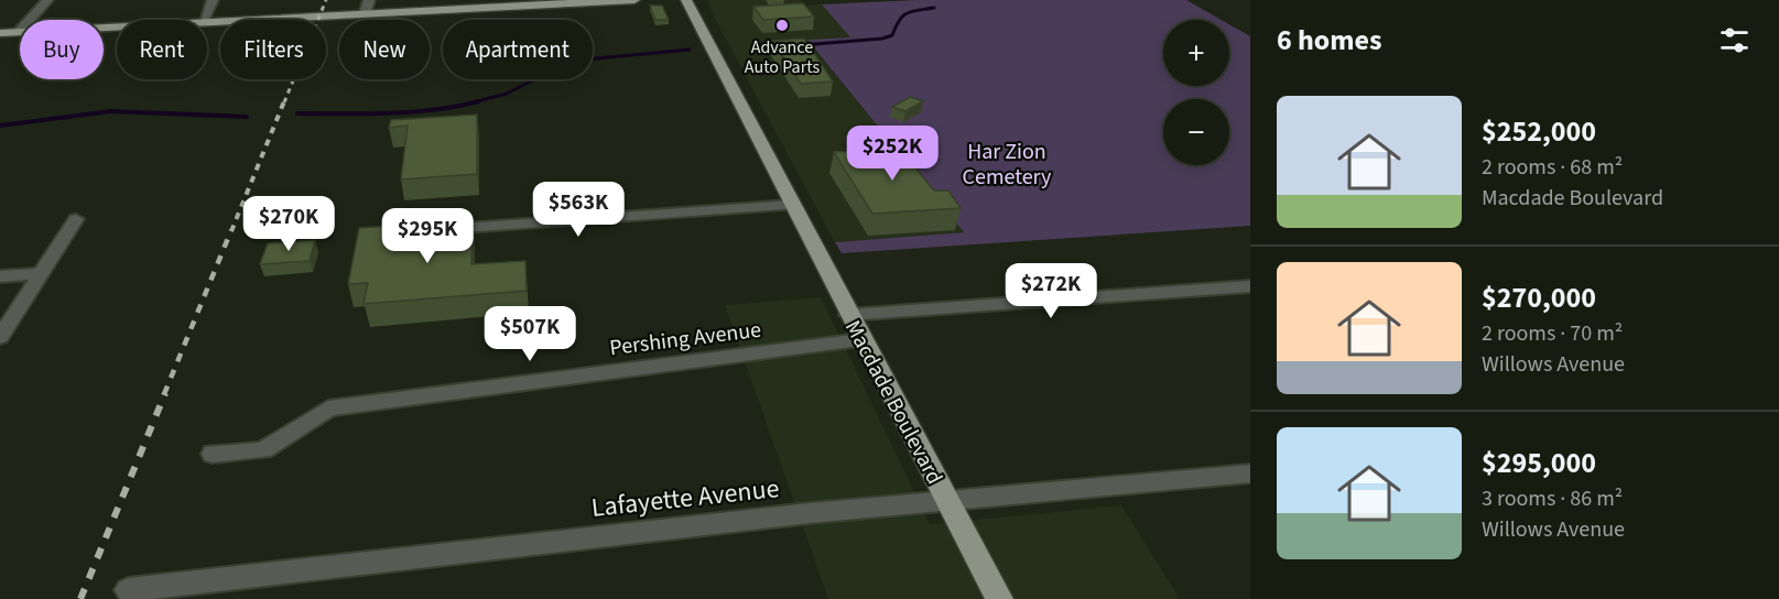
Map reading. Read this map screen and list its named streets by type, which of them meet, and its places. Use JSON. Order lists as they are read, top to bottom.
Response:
{
  "streets": {
    "main road": ["Macdade Boulevard"],
    "street": ["Pershing Avenue", "Lafayette Avenue"]
  },
  "crossings": [
    ["Pershing Avenue", "Macdade Boulevard"],
    ["Macdade Boulevard", "Lafayette Avenue"]
  ],
  "parks": ["Har Zion Cemetery"],
  "places": ["Advance Auto Parts"],
  "page": {
    "heading": "6 homes",
    "map_buttons": ["+", "−"],
    "chip": [
      "Buy",
      "Rent",
      "Filters",
      "New",
      "Apartment"
    ],
    "list": [
      {
        "name": "$252,000",
        "note": "2 rooms · 68 m² · Macdade Boulevard"
      },
      {
        "name": "$270,000",
        "note": "2 rooms · 70 m² · Willows Avenue"
      },
      {
        "name": "$295,000",
        "note": "3 rooms · 86 m² · Willows Avenue"
      }
    ],
    "price": [
      "$252K",
      "$563K",
      "$270K",
      "$295K",
      "$272K",
      "$507K"
    ]
  }
}
